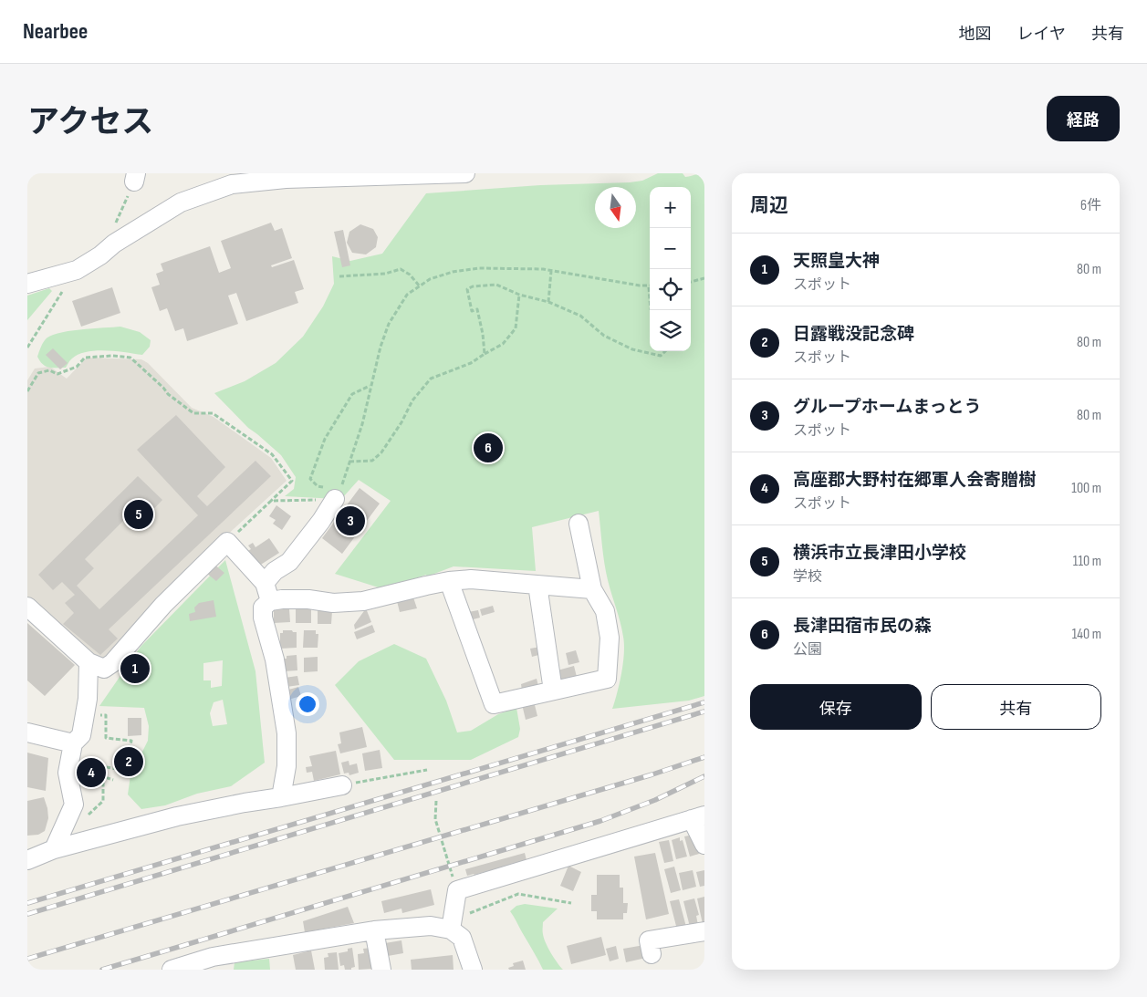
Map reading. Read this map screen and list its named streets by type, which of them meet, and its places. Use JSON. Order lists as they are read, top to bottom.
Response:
{
  "north": "bottom",
  "page": {
    "header": "Nearbee",
    "nav": ["地図", "レイヤ", "共有"],
    "title": "アクセス",
    "buttons": [
      "経路",
      ["保存", "共有"]
    ],
    "heading": ["周辺", "6件"],
    "map_buttons": ["+", "−"],
    "list": [
      {
        "mark": "1",
        "name": "天照皇大神",
        "note": "スポット",
        "value": "80 m"
      },
      {
        "mark": "2",
        "name": "日露戦没記念碑",
        "note": "スポット",
        "value": "80 m"
      },
      {
        "mark": "3",
        "name": "グループホームまっとう",
        "note": "スポット",
        "value": "80 m"
      },
      {
        "mark": "4",
        "name": "高座郡大野村在郷軍人会寄贈樹",
        "note": "スポット",
        "value": "100 m"
      },
      {
        "mark": "5",
        "name": "横浜市立長津田小学校",
        "note": "学校",
        "value": "110 m"
      },
      {
        "mark": "6",
        "name": "長津田宿市民の森",
        "note": "公園",
        "value": "140 m"
      }
    ],
    "pins": [
      "6",
      "5",
      "3",
      "1",
      "2",
      "4"
    ]
  }
}
